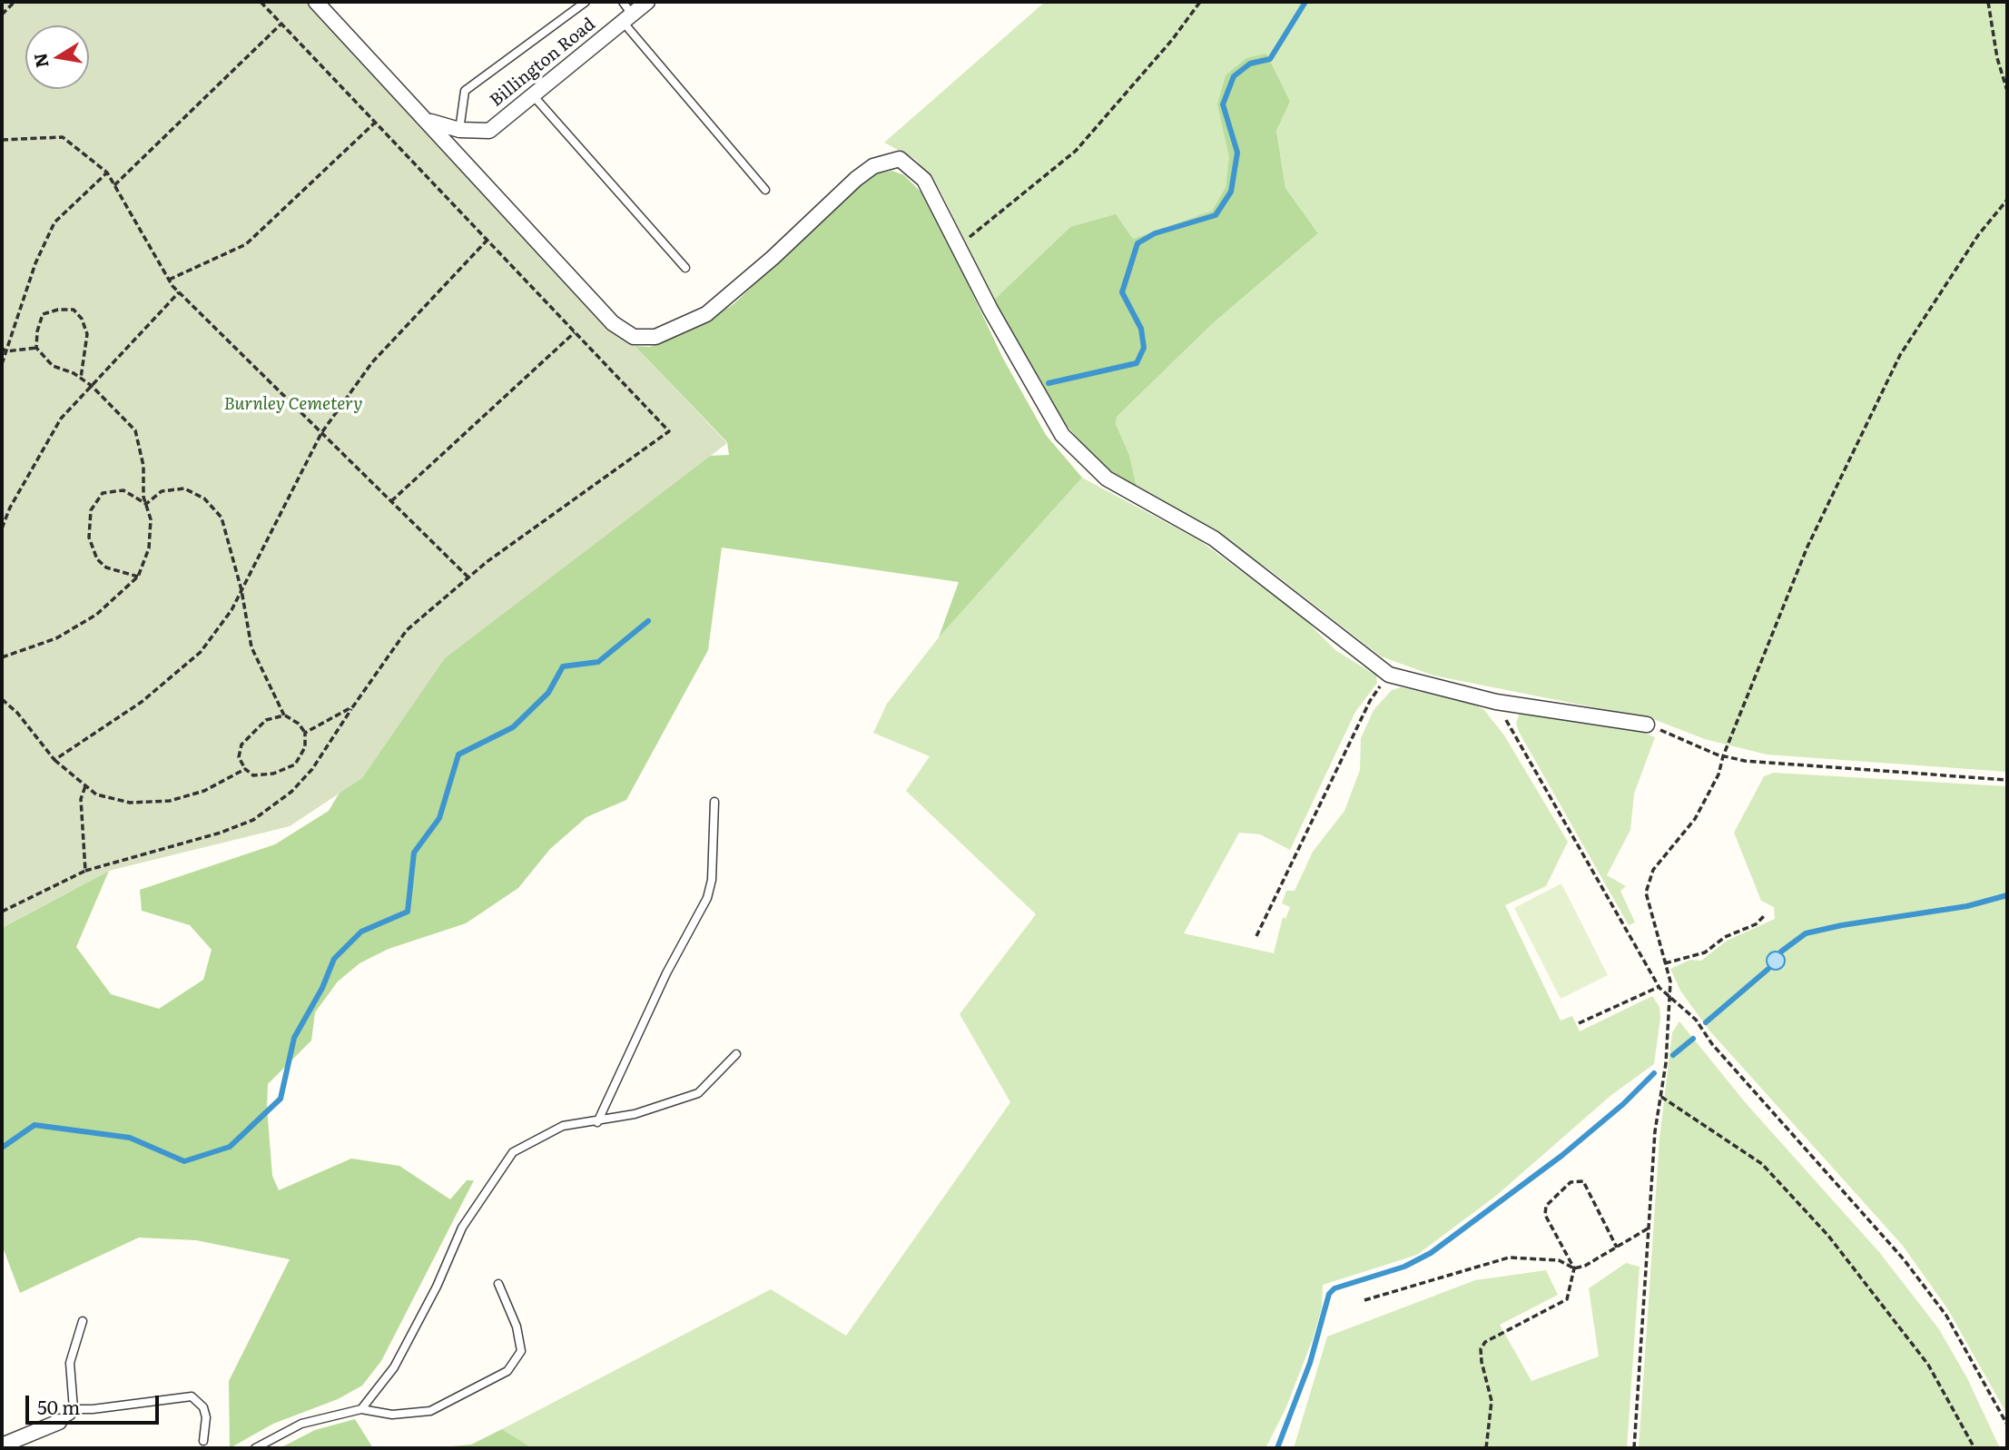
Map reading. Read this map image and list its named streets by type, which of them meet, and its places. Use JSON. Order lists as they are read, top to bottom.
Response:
{
  "streets": {
    "street": ["Billington Road"]
  },
  "parks": ["Burnley Cemetery"],
  "scale_bar": "50 m",
  "north": "left"
}
